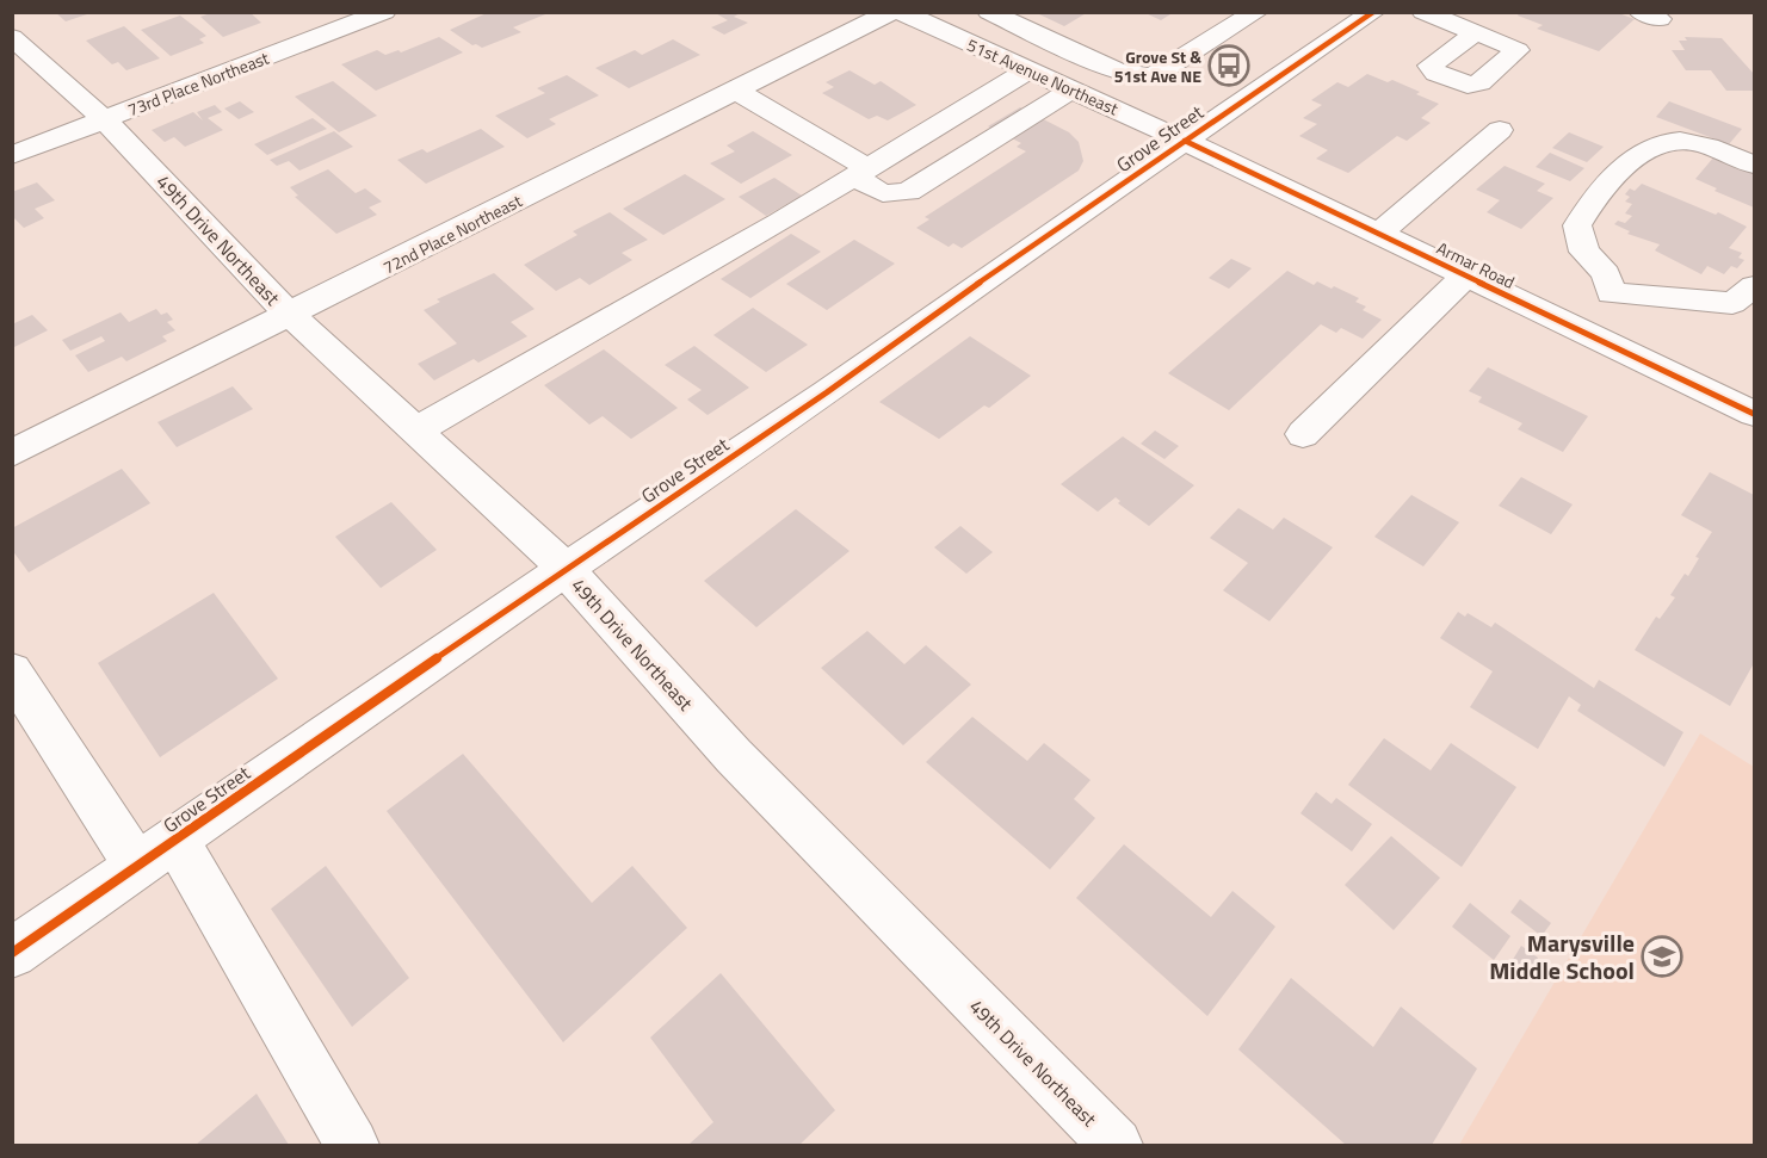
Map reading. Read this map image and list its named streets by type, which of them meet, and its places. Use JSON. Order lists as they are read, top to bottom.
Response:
{
  "streets": {
    "street": [
      "51st Avenue Northeast",
      "73rd Place Northeast",
      "Grove Street",
      "72nd Place Northeast",
      "49th Drive Northeast",
      "Armar Road"
    ]
  },
  "crossings": [
    ["51st Avenue Northeast", "Grove Street"],
    ["51st Avenue Northeast", "Armar Road"],
    ["73rd Place Northeast", "49th Drive Northeast"],
    ["Grove Street", "49th Drive Northeast"],
    ["Grove Street", "Armar Road"],
    ["72nd Place Northeast", "49th Drive Northeast"]
  ],
  "places": {
    "bus stop": ["Grove St & 51st Ave NE"],
    "school or university": ["Marysville Middle School"]
  }
}
